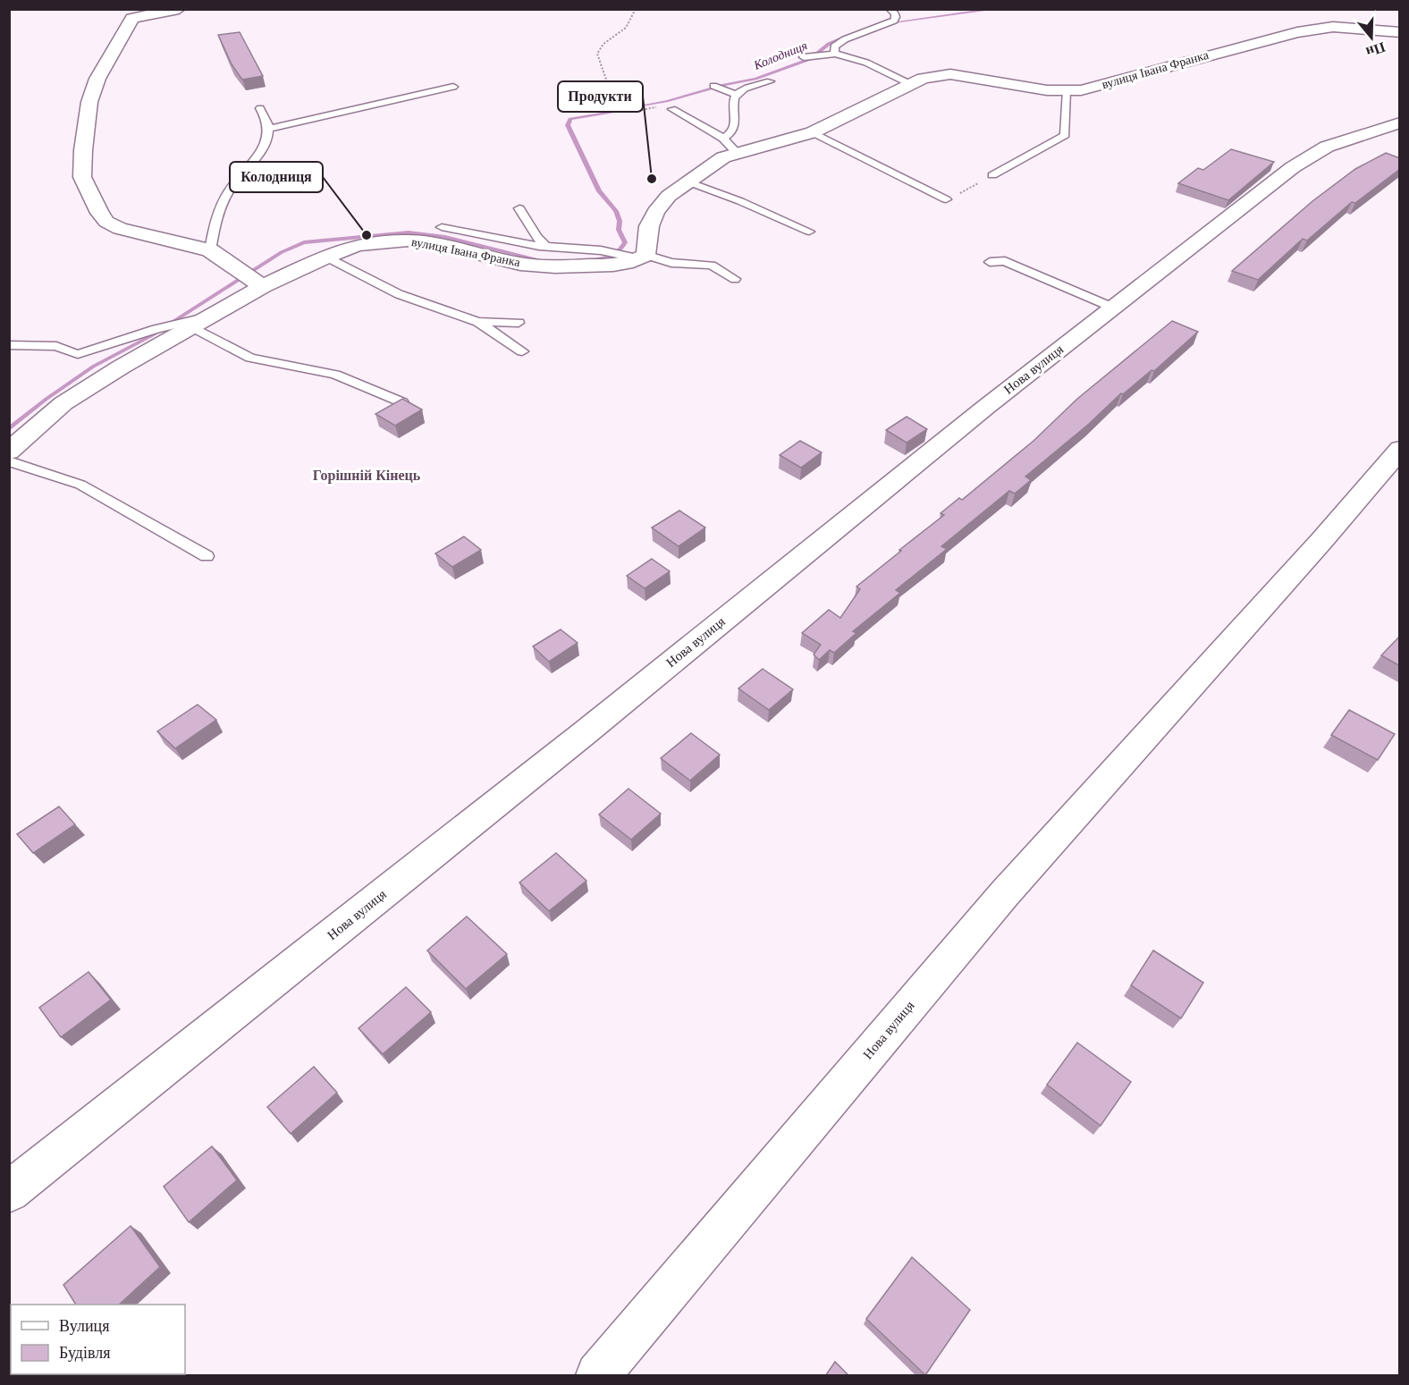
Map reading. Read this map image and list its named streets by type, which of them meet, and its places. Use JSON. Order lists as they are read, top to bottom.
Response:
{
  "streets": {
    "street": ["вулиця Івана Франка", "Нова вулиця"]
  },
  "districts": ["Горішній Кінець"],
  "water": ["Колодниця"],
  "places": ["Продукти", "Колодниця"],
  "legend": ["Вулиця", "Будівля"],
  "north": "bottom"
}
